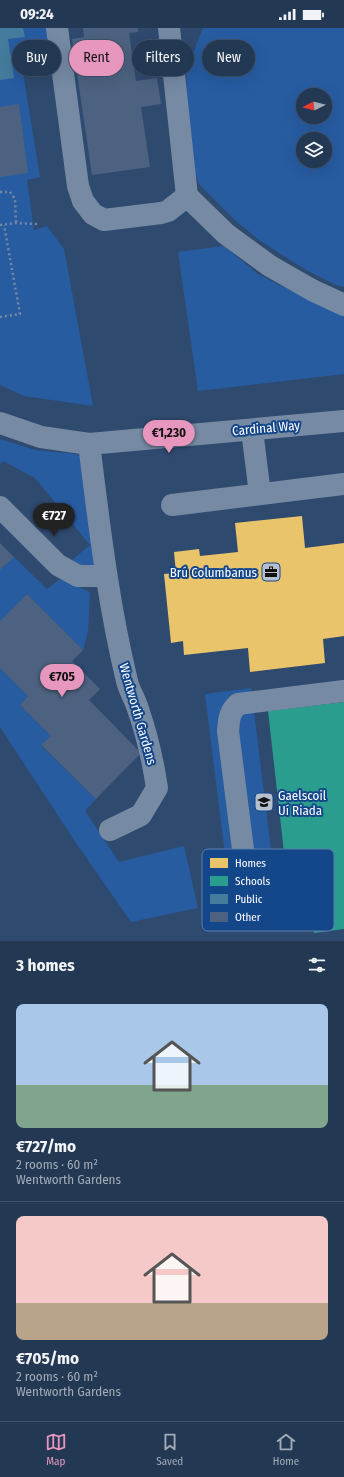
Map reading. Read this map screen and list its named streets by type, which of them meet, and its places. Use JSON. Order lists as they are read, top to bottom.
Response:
{
  "streets": {
    "street": ["Cardinal Way", "Wentworth Gardens"]
  },
  "crossings": [
    ["Cardinal Way", "Wentworth Gardens"]
  ],
  "places": {
    "office": ["Brú Columbanus"],
    "school or university": ["Gaelscoil Uí Riada"]
  },
  "legend": [
    "Homes",
    "Schools",
    "Public",
    "Other"
  ],
  "north": "left",
  "page": {
    "status": "09:24",
    "chip": [
      "Buy",
      "Rent",
      "Filters",
      "New"
    ],
    "price": ["€1,230", "€727", "€705"],
    "heading": "3 homes",
    "list": [
      {
        "name": "€727/mo",
        "note": "2 rooms · 60 m² · Wentworth Gardens"
      },
      {
        "name": "€705/mo",
        "note": "2 rooms · 60 m² · Wentworth Gardens"
      }
    ],
    "tabs": ["Map", "Saved", "Home"]
  }
}
